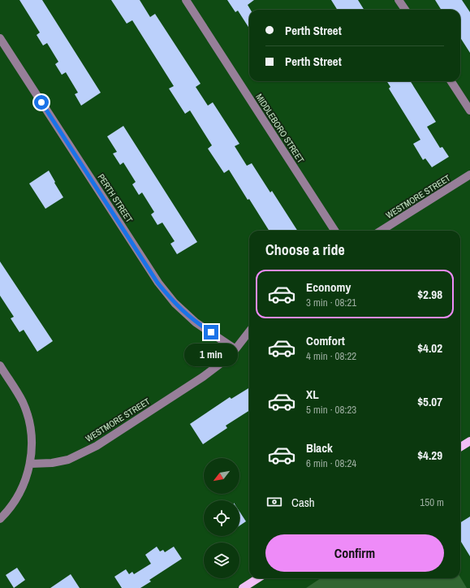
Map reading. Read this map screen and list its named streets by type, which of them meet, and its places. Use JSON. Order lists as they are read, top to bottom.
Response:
{
  "streets": {
    "street": ["MIDDLEBORO STREET", "WESTMORE STREET", "PERTH STREET"]
  },
  "crossings": [
    ["WESTMORE STREET", "PERTH STREET"]
  ],
  "north": "bottom left",
  "page": {
    "banner": ["Perth Street", "Perth Street"],
    "heading": "Choose a ride",
    "list": [
      {
        "name": "Economy",
        "note": "3 min · 08:21",
        "value": "$2.98"
      },
      {
        "name": "Comfort",
        "note": "4 min · 08:22",
        "value": "$4.02"
      },
      {
        "name": "XL",
        "note": "5 min · 08:23",
        "value": "$5.07"
      },
      {
        "name": "Black",
        "note": "6 min · 08:24",
        "value": "$4.29"
      }
    ],
    "bubble": "1 min",
    "pay": ["Cash", "150 m"],
    "buttons": "Confirm"
  }
}
